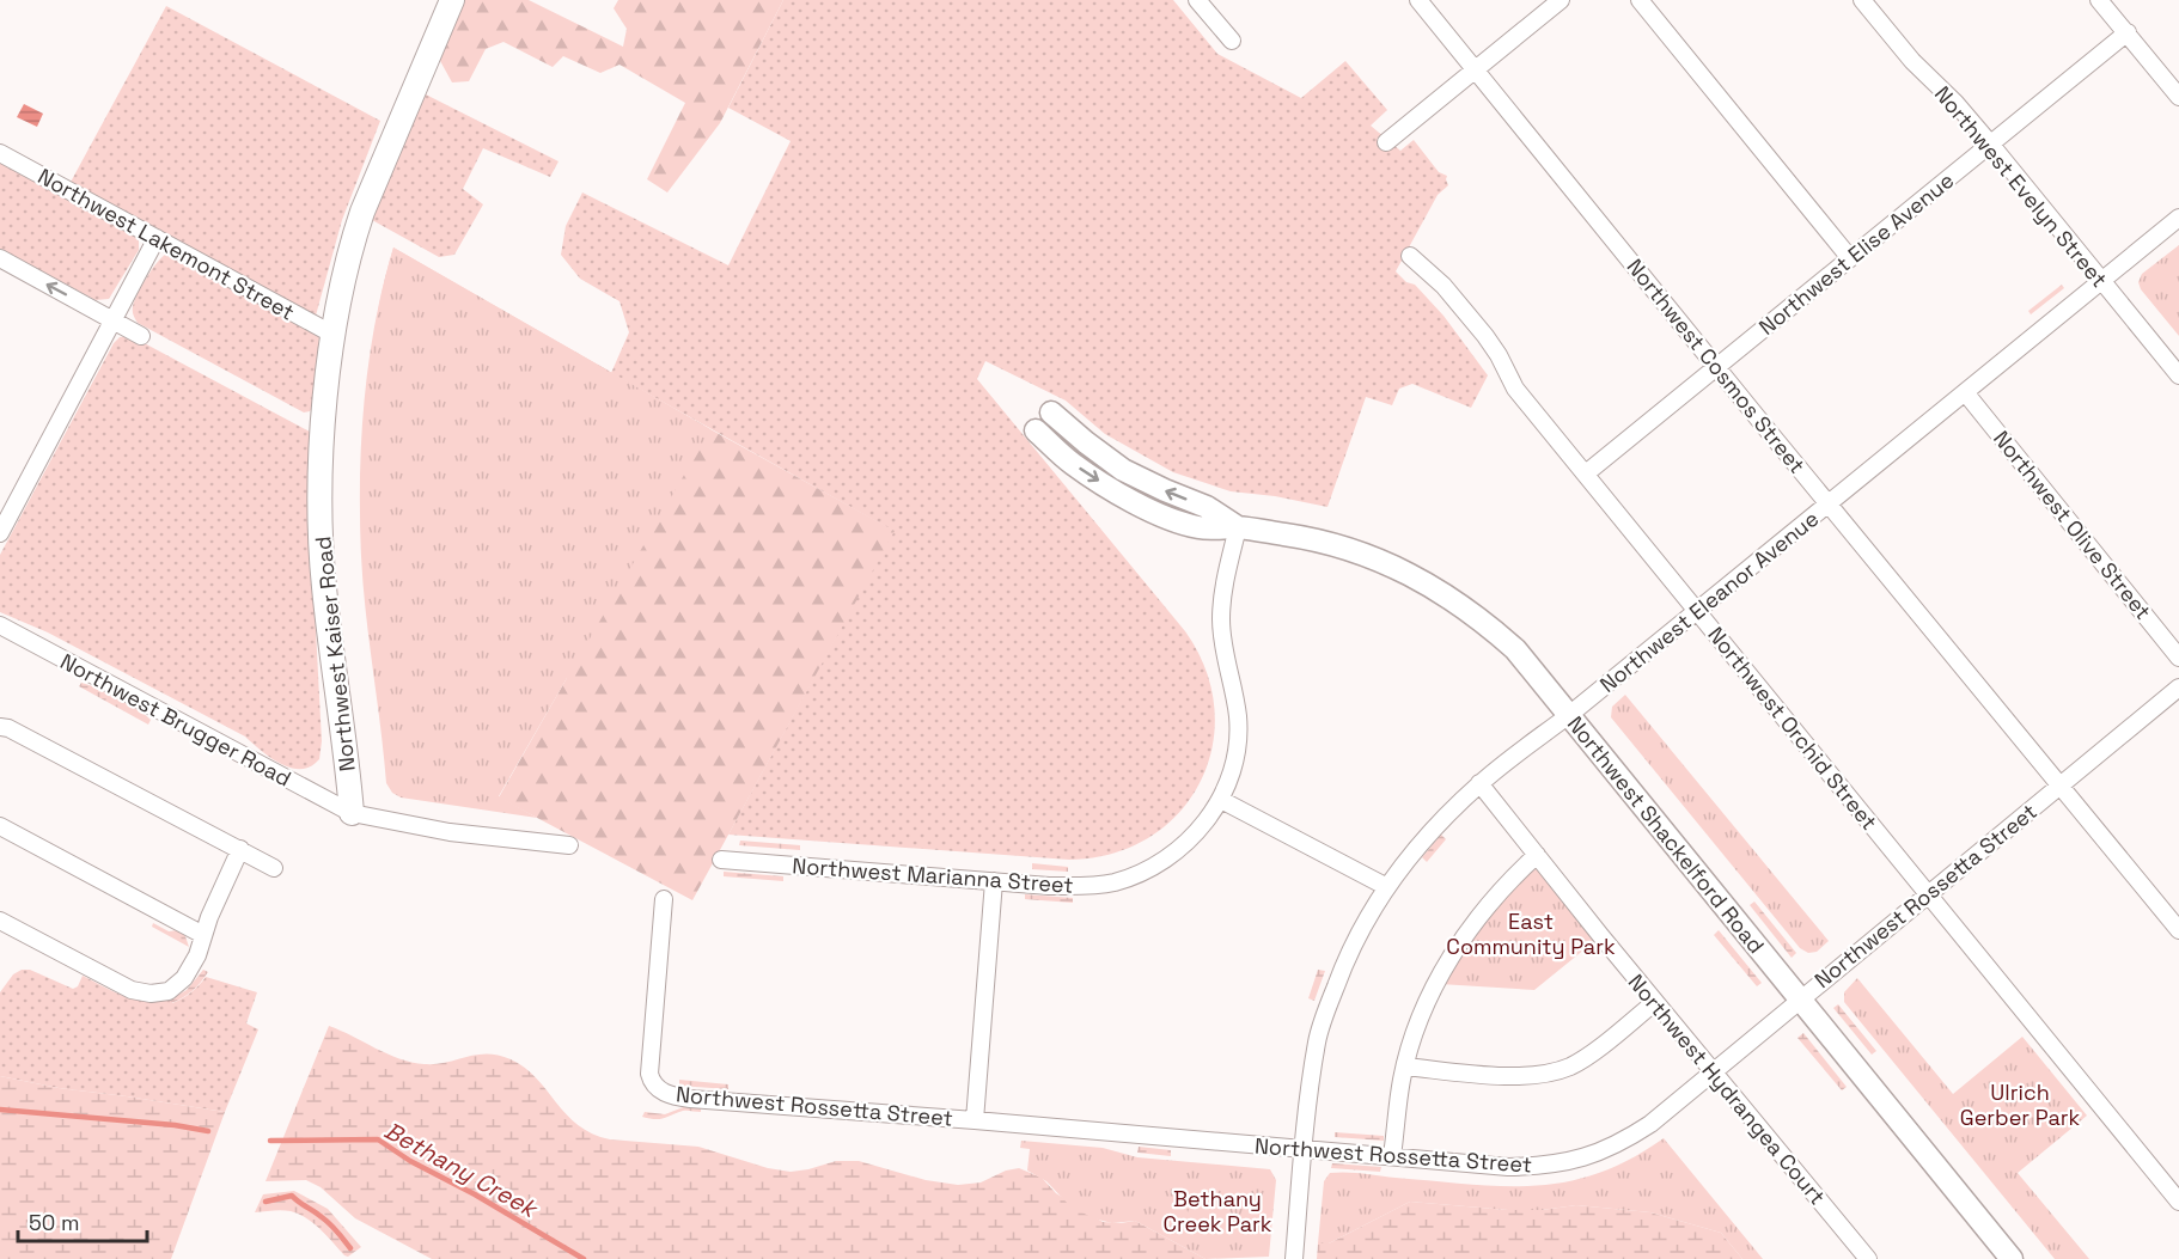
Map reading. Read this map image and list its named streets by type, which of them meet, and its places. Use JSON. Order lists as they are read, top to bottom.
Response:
{
  "streets": {
    "main road": ["Northwest Kaiser Road"],
    "street": [
      "Northwest Evelyn Street",
      "Northwest Lakemont Street",
      "Northwest Elise Avenue",
      "Northwest Cosmos Street",
      "Northwest Olive Street",
      "Northwest Eleanor Avenue",
      "Northwest Brugger Road",
      "Northwest Orchid Street",
      "Northwest Shackelford Road",
      "Northwest Marianna Street",
      "Northwest Rossetta Street",
      "Northwest Hydrangea Court"
    ]
  },
  "crossings": [
    ["Northwest Evelyn Street", "Northwest Elise Avenue"],
    ["Northwest Evelyn Street", "Northwest Eleanor Avenue"],
    ["Northwest Lakemont Street", "Northwest Kaiser Road"],
    ["Northwest Elise Avenue", "Northwest Cosmos Street"],
    ["Northwest Elise Avenue", "Northwest Orchid Street"],
    ["Northwest Cosmos Street", "Northwest Eleanor Avenue"],
    ["Northwest Cosmos Street", "Northwest Rossetta Street"],
    ["Northwest Olive Street", "Northwest Eleanor Avenue"],
    ["Northwest Eleanor Avenue", "Northwest Orchid Street"],
    ["Northwest Eleanor Avenue", "Northwest Shackelford Road"],
    ["Northwest Eleanor Avenue", "Northwest Rossetta Street"],
    ["Northwest Eleanor Avenue", "Northwest Hydrangea Court"],
    ["Northwest Kaiser Road", "Northwest Brugger Road"],
    ["Northwest Orchid Street", "Northwest Rossetta Street"],
    ["Northwest Shackelford Road", "Northwest Marianna Street"],
    ["Northwest Shackelford Road", "Northwest Rossetta Street"],
    ["Northwest Rossetta Street", "Northwest Hydrangea Court"]
  ],
  "water": ["Bethany Creek"],
  "parks": ["East Community Park", "Ulrich Gerber Park", "Bethany Creek Park"],
  "scale_bar": "50 m"
}
